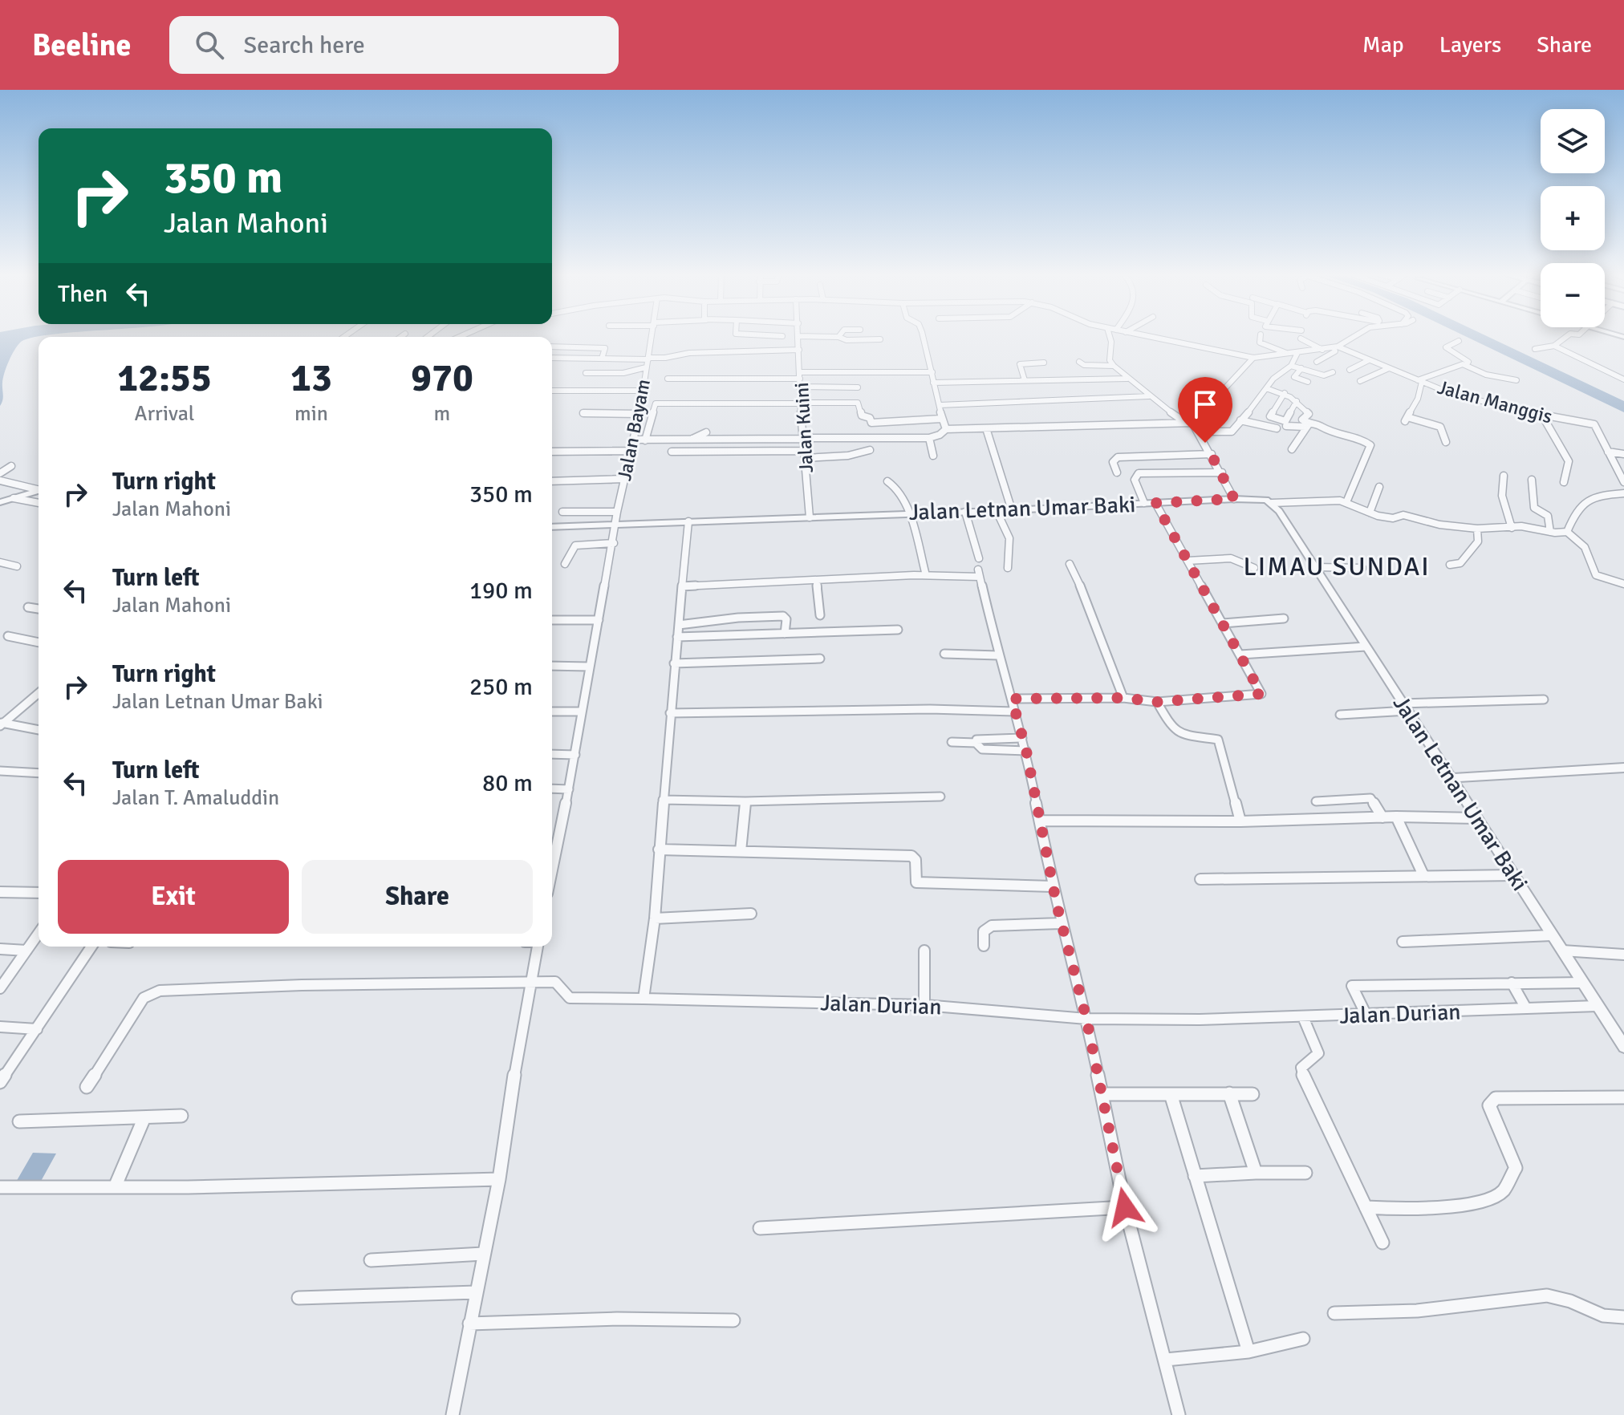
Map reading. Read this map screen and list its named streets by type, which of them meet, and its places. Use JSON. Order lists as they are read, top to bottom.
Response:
{
  "streets": {
    "street": [
      "Jalan Manggis",
      "Jalan Kuini",
      "Jalan Bayam",
      "Jalan Letnan Umar Baki",
      "Jalan Durian"
    ]
  },
  "crossings": [
    ["Jalan Kuini", "Jalan Letnan Umar Baki"],
    ["Jalan Bayam", "Jalan Letnan Umar Baki"],
    ["Jalan Letnan Umar Baki", "Jalan Durian"]
  ],
  "districts": ["LIMAU SUNDAI"],
  "page": {
    "header": "Beeline",
    "search": "Search here",
    "nav": ["Map", "Layers", "Share"],
    "map_buttons": ["+", "−"],
    "turn": ["350 m", "Jalan Mahoni"],
    "then": "Then",
    "eta": [
      "12:55",
      "Arrival",
      "13",
      "min",
      "970",
      "m"
    ],
    "list": [
      {
        "name": "Turn right",
        "note": "Jalan Mahoni",
        "value": "350 m"
      },
      {
        "name": "Turn left",
        "note": "Jalan Mahoni",
        "value": "190 m"
      },
      {
        "name": "Turn right",
        "note": "Jalan Letnan Umar Baki",
        "value": "250 m"
      },
      {
        "name": "Turn left",
        "note": "Jalan T. Amaluddin",
        "value": "80 m"
      }
    ],
    "buttons": ["Exit", "Share"]
  }
}
